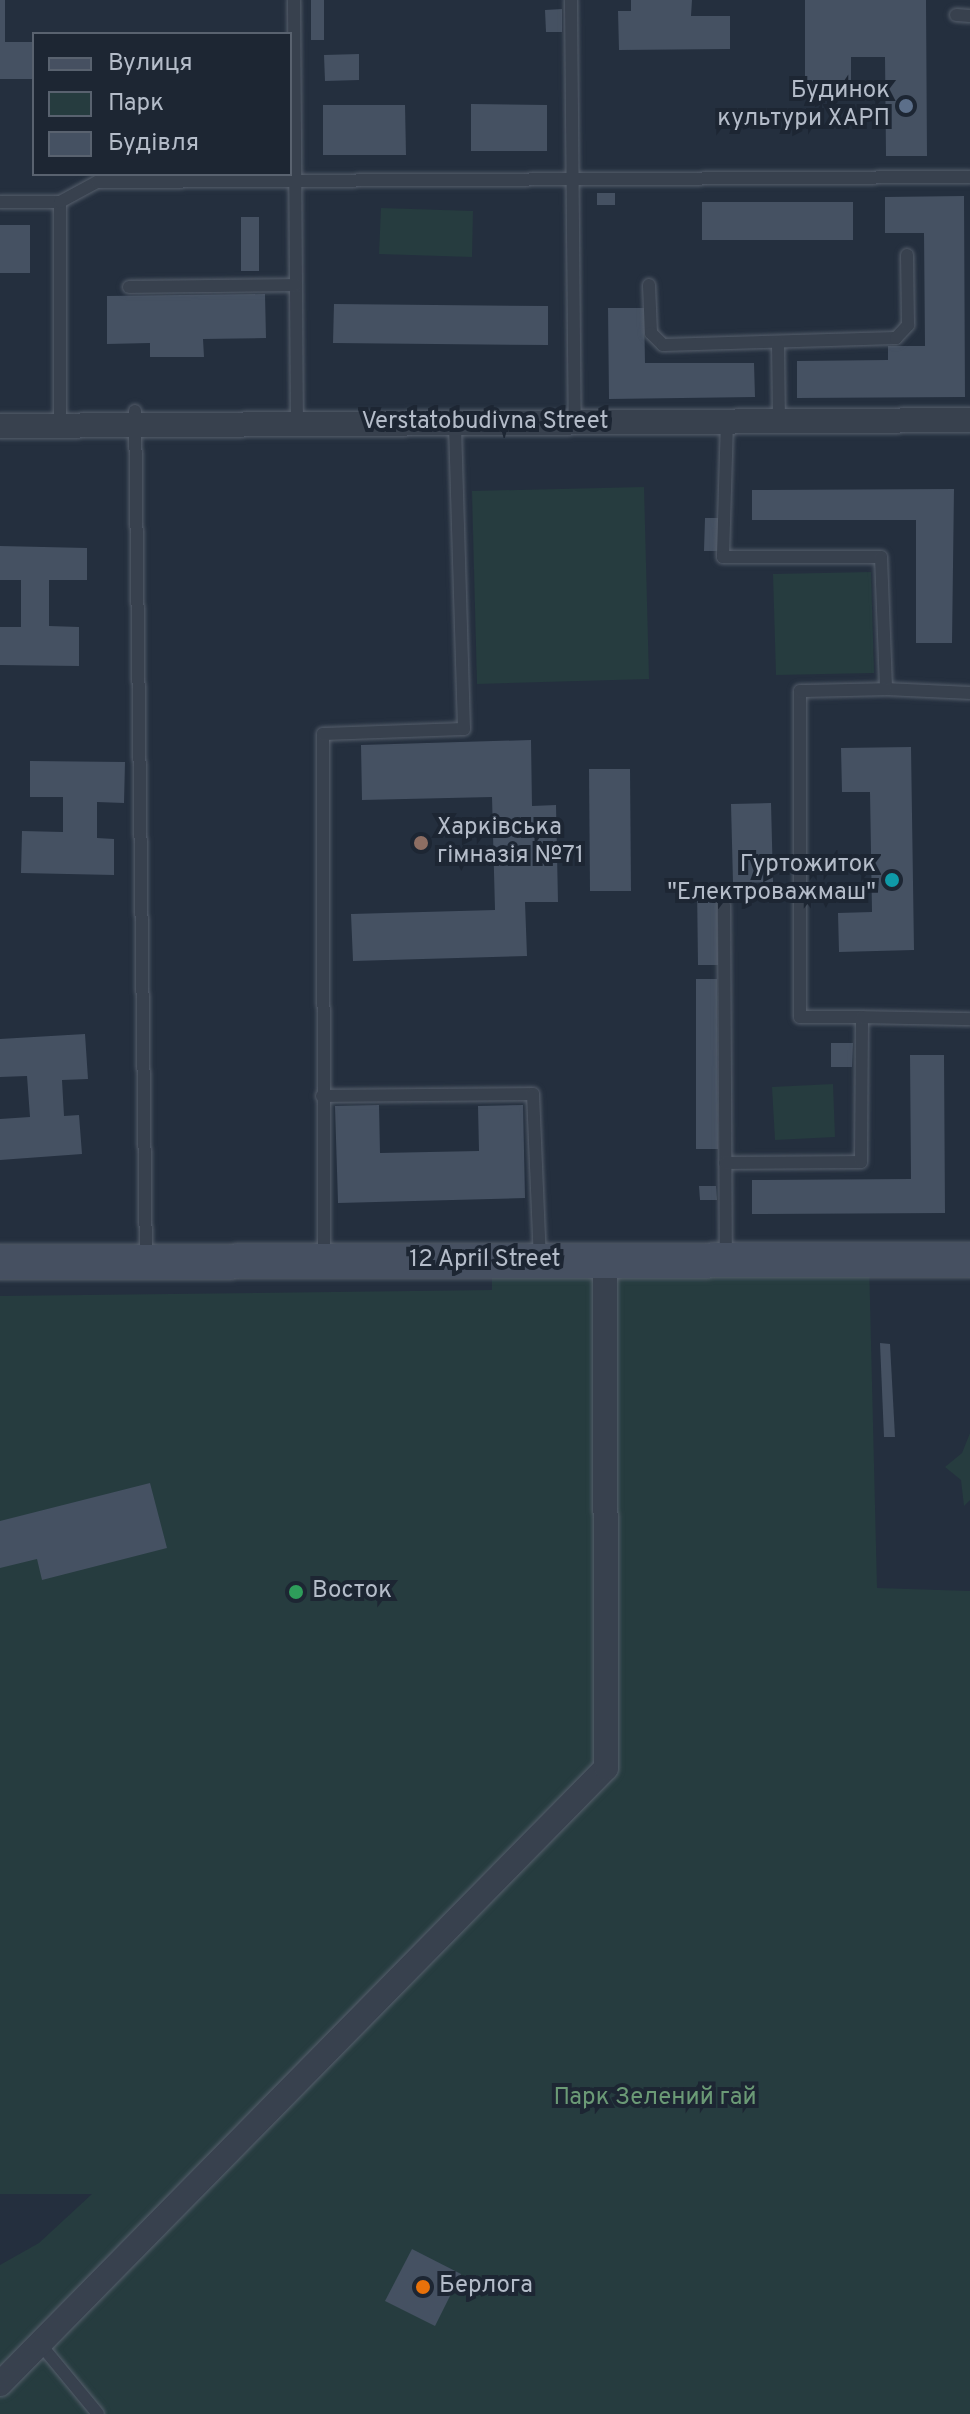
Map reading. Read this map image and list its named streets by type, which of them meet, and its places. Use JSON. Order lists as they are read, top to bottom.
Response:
{
  "streets": {
    "street": ["Verstatobudivna Street", "12 April Street"]
  },
  "parks": ["Парк Зелений гай"],
  "places": [
    "Будинок культури ХАРП",
    "Харківська гімназія №71",
    "Гуртожиток \"Електроважмаш\"",
    "Восток",
    "Берлога"
  ],
  "legend": ["Вулиця", "Парк", "Будівля"]
}
